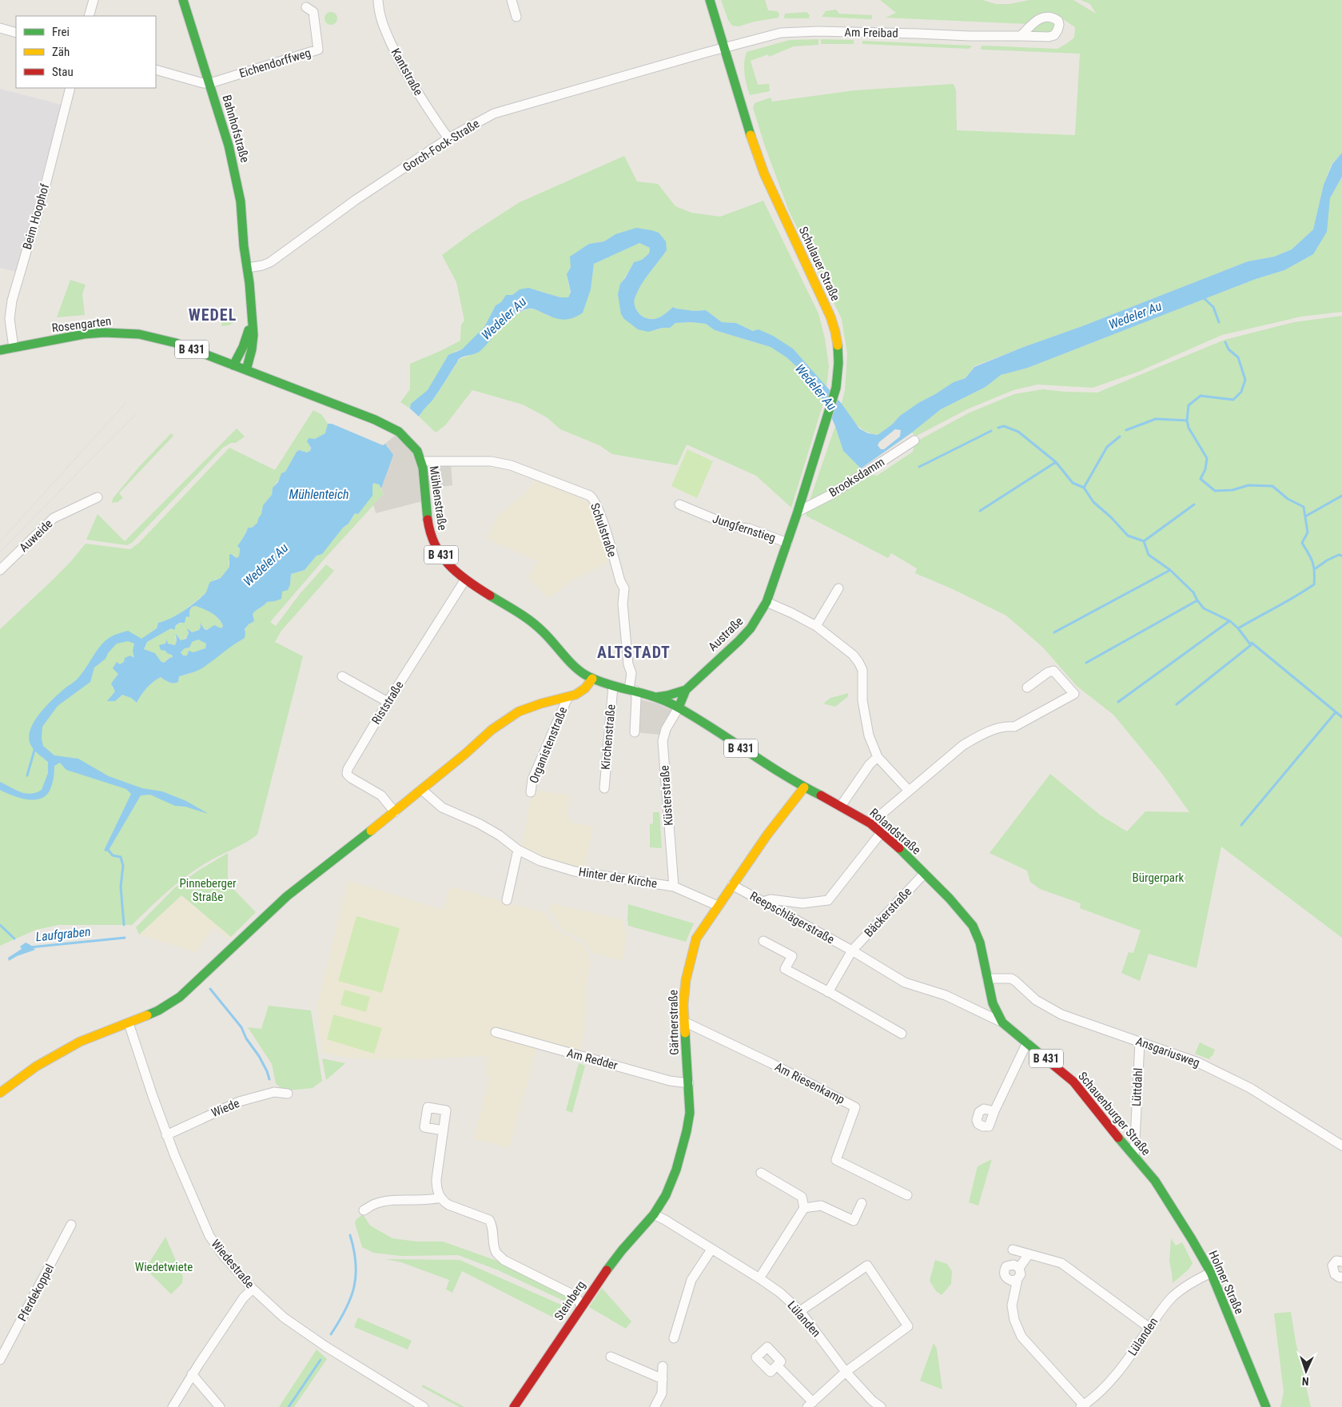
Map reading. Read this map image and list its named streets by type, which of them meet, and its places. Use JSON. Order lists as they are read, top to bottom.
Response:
{
  "streets": {
    "main road": [
      "Bahnhofstraße",
      "Schulauer Straße",
      "Rosengarten",
      "B 431",
      "Mühlenstraße",
      "Austraße",
      "Rolandstraße",
      "Gärtnerstraße",
      "Schauenburger Straße",
      "Holmer Straße",
      "Steinberg"
    ],
    "street": [
      "Am Freibad",
      "Eichendorffweg",
      "Kantstraße",
      "Gorch-Fock-Straße",
      "Beim Hoophof",
      "Brooksdamm",
      "Jungfernstieg",
      "Schulstraße",
      "Auweide",
      "Riststraße",
      "Kirchenstraße",
      "Organistenstraße",
      "Küsterstraße",
      "Hinter der Kirche",
      "Bäckerstraße",
      "Reepschlägerstraße",
      "Ansgariusweg",
      "Am Redder",
      "Am Riesenkamp",
      "Lüttdahl",
      "Wiede",
      "Wiedestraße",
      "Pferdekoppel",
      "Lülanden"
    ]
  },
  "crossings": [
    ["Am Freibad", "Gorch-Fock-Straße"],
    ["Am Freibad", "Schulauer Straße"],
    ["Eichendorffweg", "Bahnhofstraße"],
    ["Kantstraße", "Gorch-Fock-Straße"],
    ["Bahnhofstraße", "Gorch-Fock-Straße"],
    ["Gorch-Fock-Straße", "Schulauer Straße"],
    ["Beim Hoophof", "Rosengarten"],
    ["Schulauer Straße", "Brooksdamm"],
    ["Schulauer Straße", "Jungfernstieg"],
    ["Schulauer Straße", "Austraße"],
    ["Rosengarten", "Mühlenstraße"],
    ["B 431", "Mühlenstraße"],
    ["B 431", "Schulstraße"],
    ["B 431", "Austraße"],
    ["B 431", "Kirchenstraße"],
    ["B 431", "Küsterstraße"],
    ["B 431", "Rolandstraße"],
    ["Mühlenstraße", "Schulstraße"],
    ["Mühlenstraße", "Riststraße"],
    ["Jungfernstieg", "Austraße"],
    ["Austraße", "Küsterstraße"],
    ["Austraße", "Rolandstraße"],
    ["Küsterstraße", "Rolandstraße"],
    ["Küsterstraße", "Hinter der Kirche"],
    ["Rolandstraße", "Bäckerstraße"],
    ["Rolandstraße", "Gärtnerstraße"],
    ["Rolandstraße", "Ansgariusweg"],
    ["Rolandstraße", "Schauenburger Straße"],
    ["Hinter der Kirche", "Gärtnerstraße"],
    ["Bäckerstraße", "Reepschlägerstraße"],
    ["Reepschlägerstraße", "Gärtnerstraße"],
    ["Reepschlägerstraße", "Schauenburger Straße"],
    ["Gärtnerstraße", "Am Redder"],
    ["Gärtnerstraße", "Am Riesenkamp"],
    ["Gärtnerstraße", "Steinberg"],
    ["Gärtnerstraße", "Lülanden"],
    ["Ansgariusweg", "Lüttdahl"],
    ["Lüttdahl", "Schauenburger Straße"],
    ["Wiede", "Wiedestraße"],
    ["Schauenburger Straße", "Holmer Straße"],
    ["Holmer Straße", "Lülanden"],
    ["Steinberg", "Lülanden"]
  ],
  "districts": ["WEDEL", "ALTSTADT"],
  "water": ["Wedeler Au", "Mühlenteich", "Laufgraben"],
  "parks": ["Bürgerpark", "Pinneberger Straße", "Wiedetwiete"],
  "legend": ["Frei", "Zäh", "Stau"],
  "north": "bottom"
}
